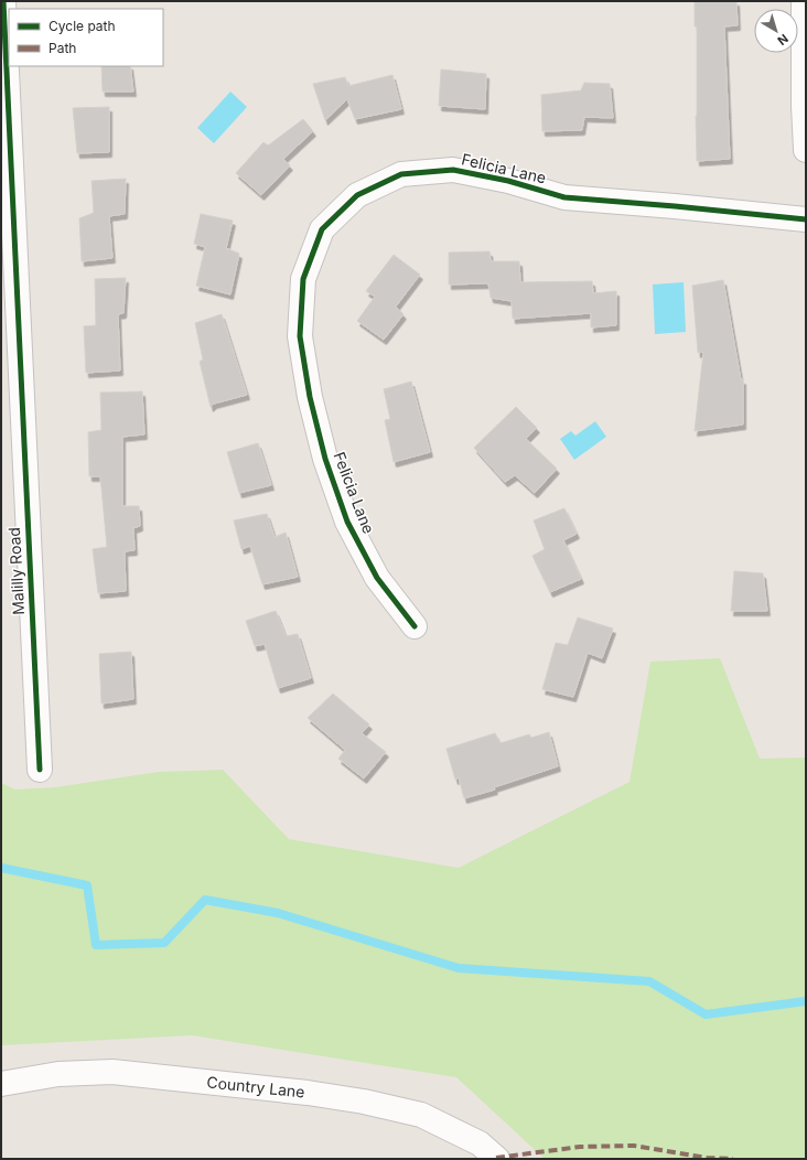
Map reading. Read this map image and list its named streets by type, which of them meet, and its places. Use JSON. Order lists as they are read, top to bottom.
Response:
{
  "streets": {
    "street": ["Felicia Lane", "Malilly Road", "Country Lane"]
  },
  "legend": ["Cycle path", "Path"],
  "north": "bottom right"
}
